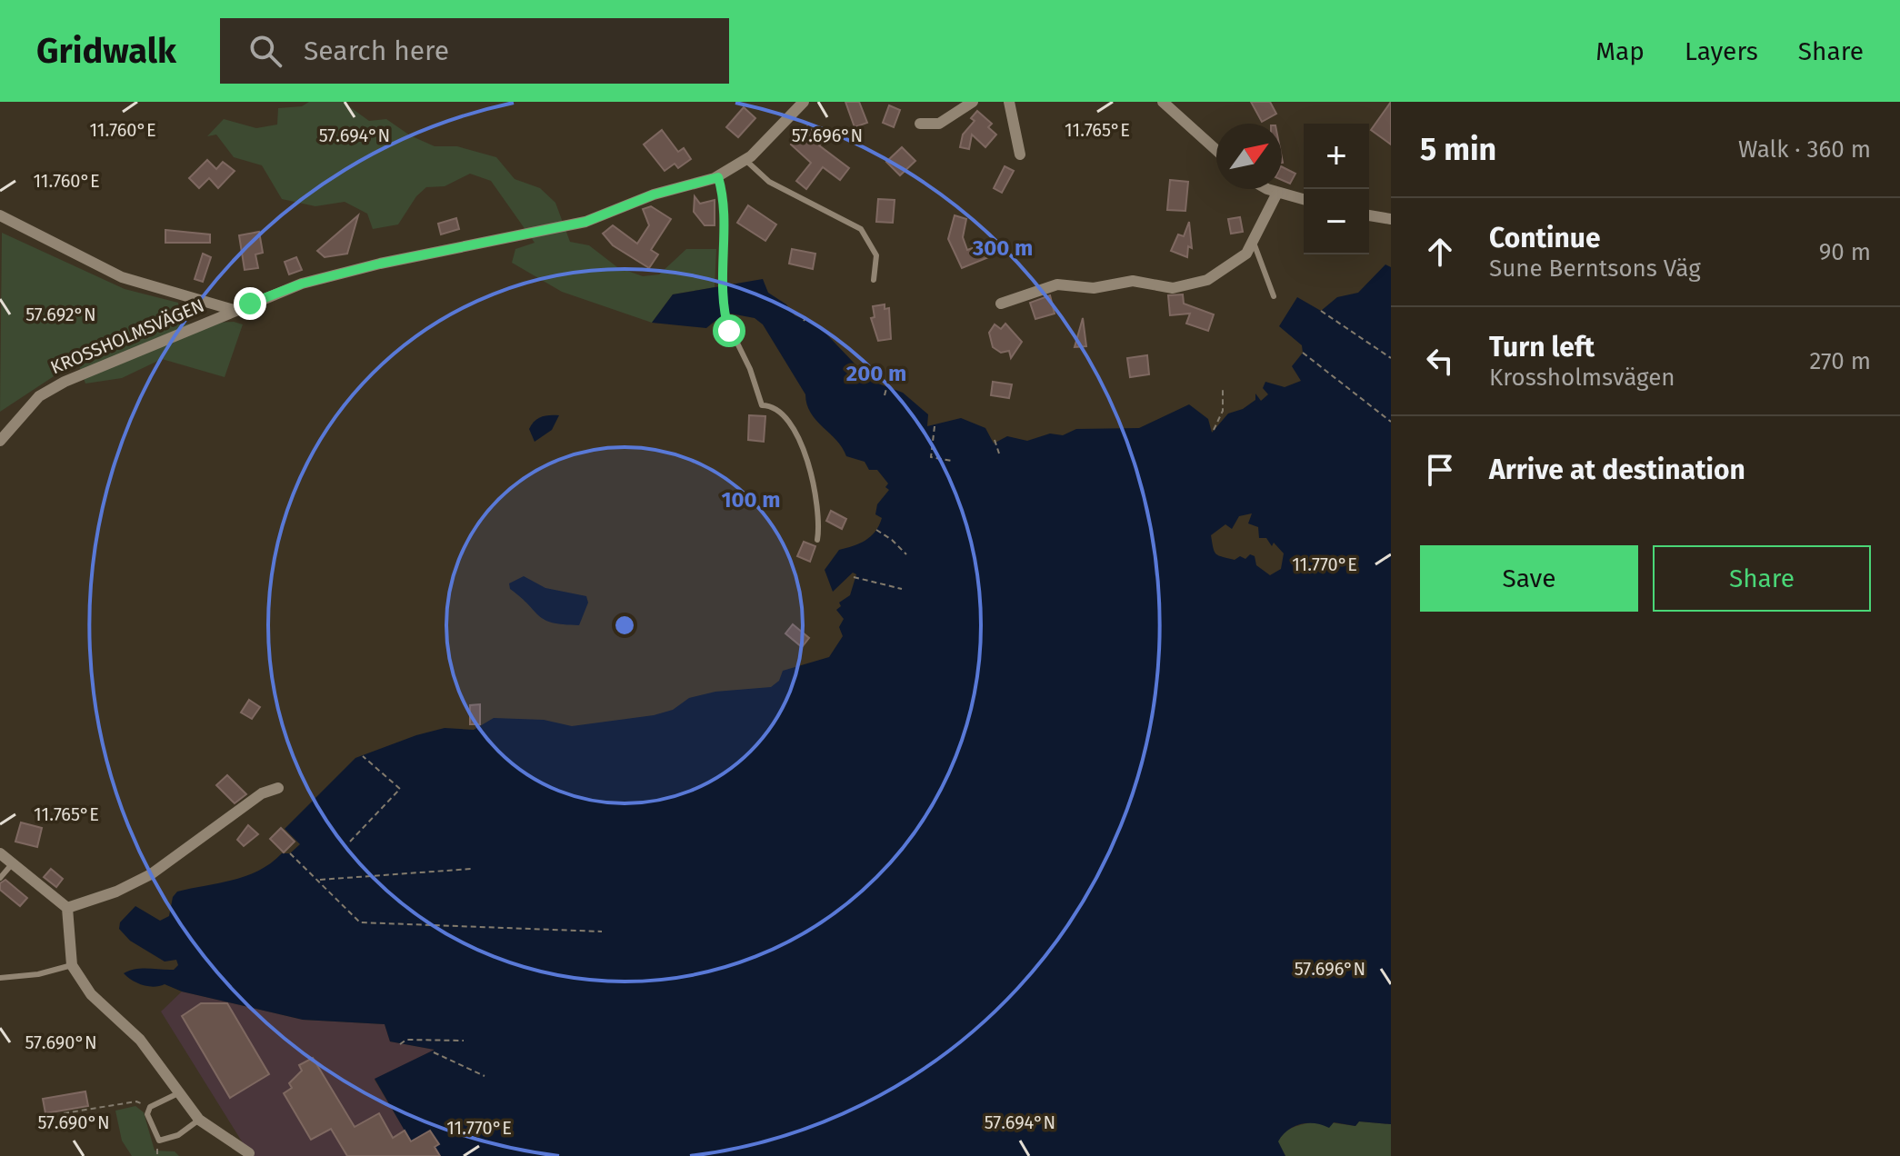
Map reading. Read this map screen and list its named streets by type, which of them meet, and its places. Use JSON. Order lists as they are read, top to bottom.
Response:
{
  "streets": {
    "street": ["KROSSHOLMSVÄGEN"]
  },
  "north": "top right",
  "page": {
    "header": "Gridwalk",
    "search": "Search here",
    "nav": ["Map", "Layers", "Share"],
    "heading": ["5 min", "Walk · 360 m"],
    "map_buttons": ["+", "−"],
    "list": [
      ["Continue", "Sune Berntsons Väg", "90 m"],
      ["Turn left", "Krossholmsvägen", "270 m"],
      "Arrive at destination"
    ],
    "buttons": ["Save", "Share"]
  },
  "coordinates": [
    "11.760°E",
    "11.765°E",
    "57.694°N",
    "57.696°N",
    "57.692°N",
    "11.770°E",
    "57.690°N"
  ],
  "rings": ["300 m", "200 m", "100 m"]
}
